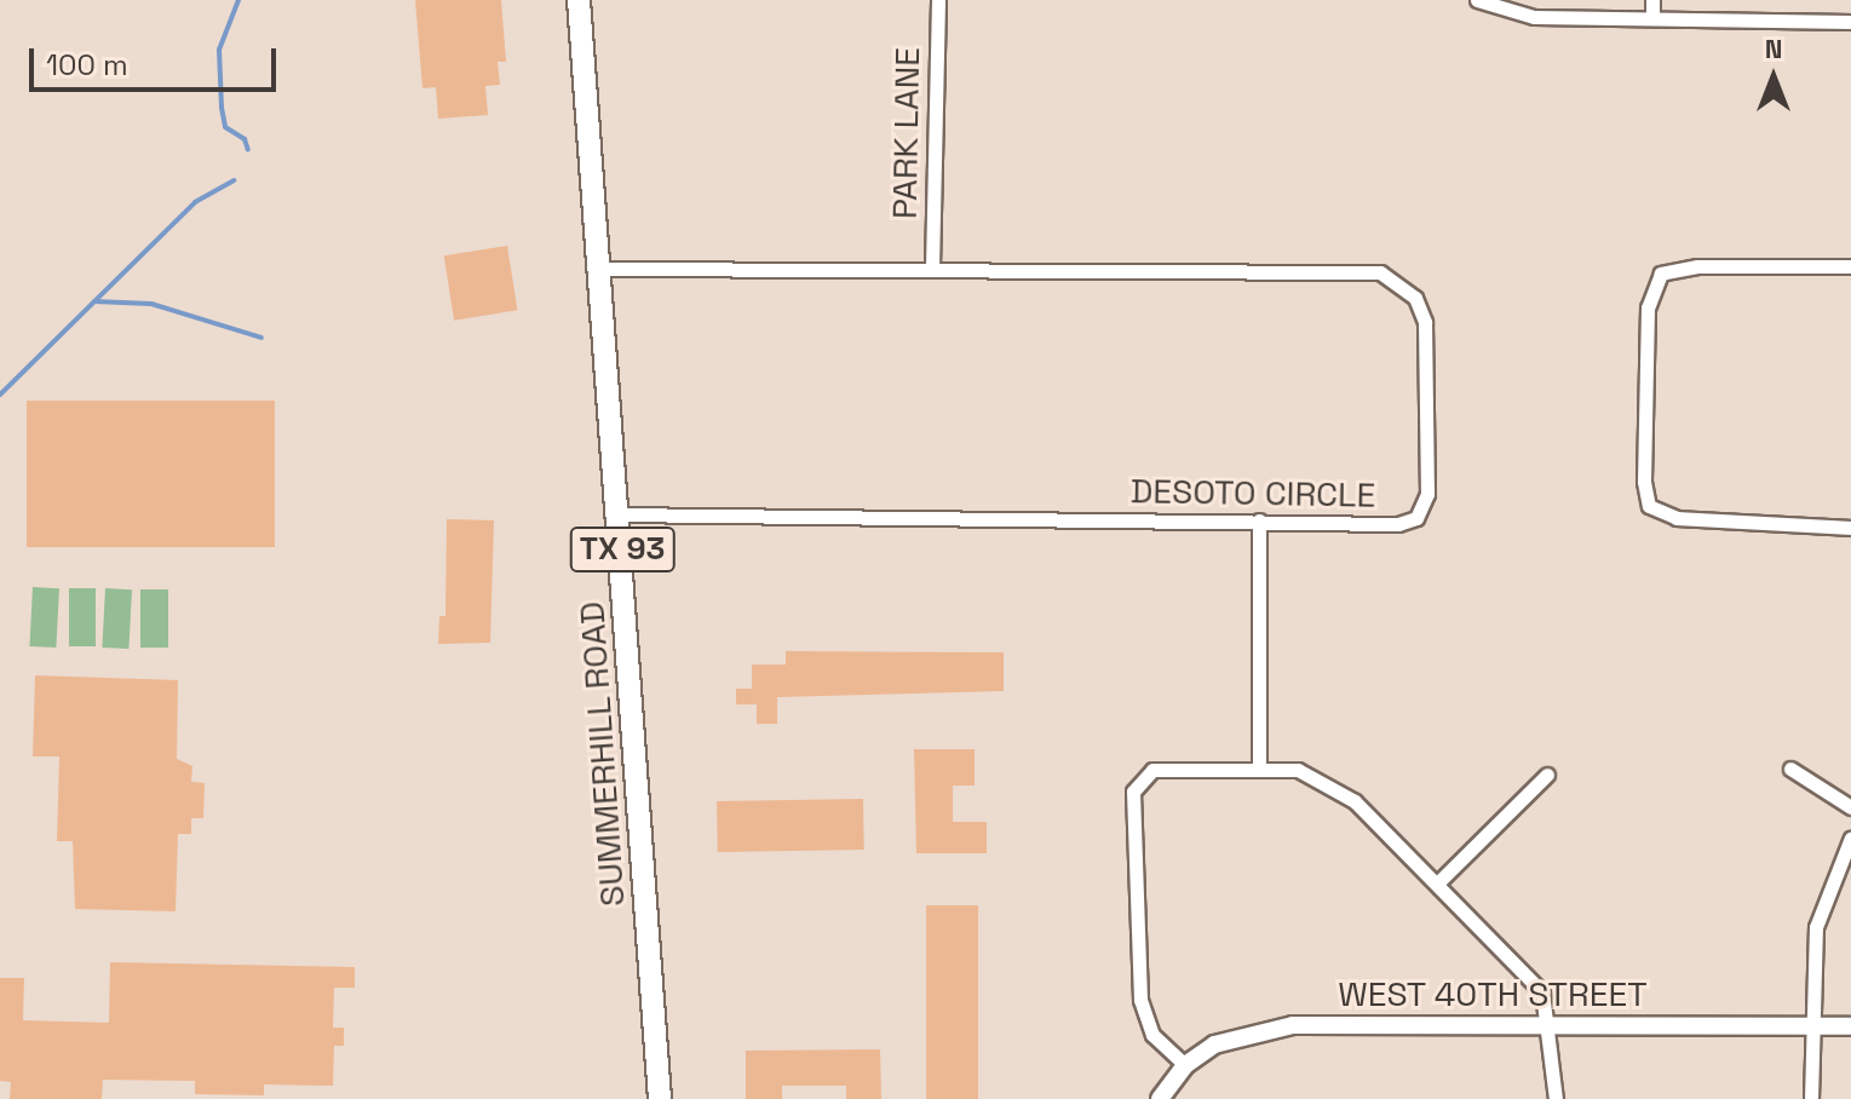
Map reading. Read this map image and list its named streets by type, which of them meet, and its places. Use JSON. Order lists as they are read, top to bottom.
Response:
{
  "streets": {
    "main road": ["TX 93", "SUMMERHILL ROAD"],
    "street": ["PARK LANE", "DESOTO CIRCLE", "WEST 40TH STREET"]
  },
  "crossings": [
    ["PARK LANE", "DESOTO CIRCLE"],
    ["DESOTO CIRCLE", "SUMMERHILL ROAD"]
  ],
  "scale_bar": "100 m",
  "north": "top"
}
